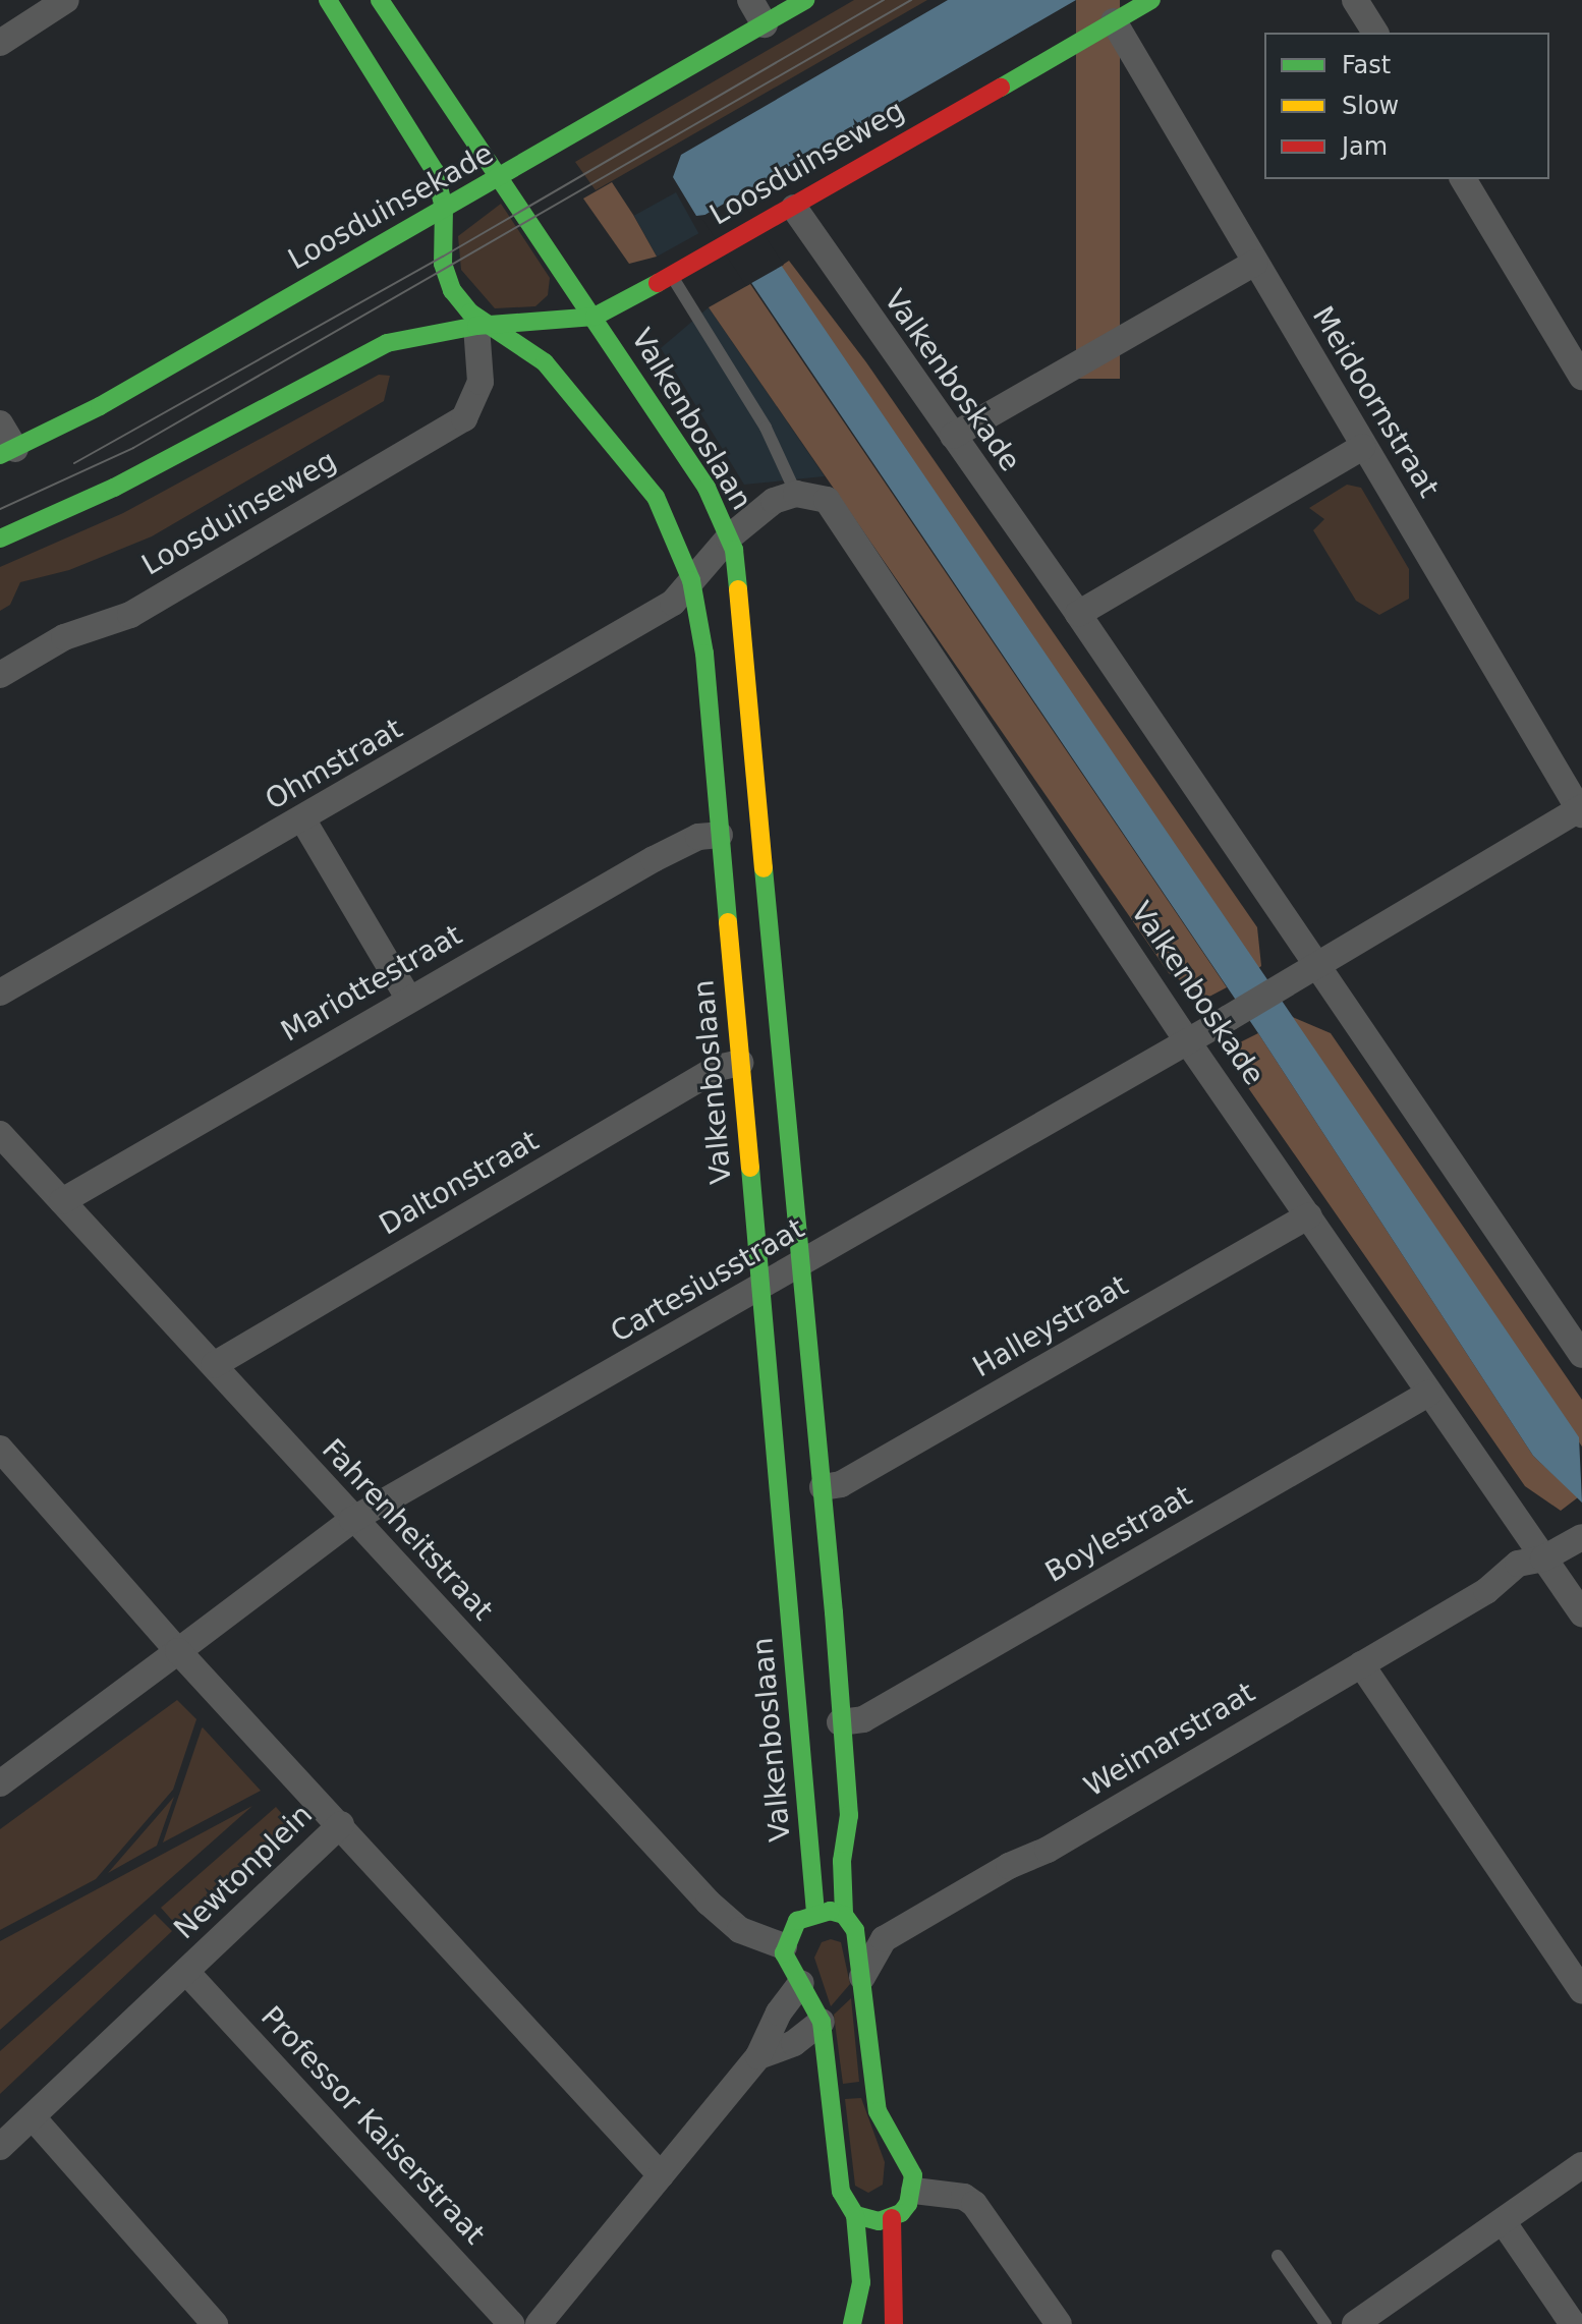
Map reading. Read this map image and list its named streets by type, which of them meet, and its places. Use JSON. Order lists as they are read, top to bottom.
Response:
{
  "streets": {
    "street": [
      "Loosduinseweg",
      "Loosduinsekade",
      "Valkenboskade",
      "Meidoornstraat",
      "Valkenboslaan",
      "Ohmstraat",
      "Mariottestraat",
      "Daltonstraat",
      "Cartesiusstraat",
      "Halleystraat",
      "Fahrenheitstraat",
      "Boylestraat",
      "Weimarstraat",
      "Newtonplein",
      "Professor Kaiserstraat"
    ]
  },
  "crossings": [
    ["Loosduinseweg", "Valkenboskade"],
    ["Loosduinseweg", "Meidoornstraat"],
    ["Loosduinseweg", "Valkenboslaan"],
    ["Loosduinsekade", "Valkenboslaan"],
    ["Valkenboskade", "Cartesiusstraat"],
    ["Valkenboskade", "Halleystraat"],
    ["Valkenboskade", "Boylestraat"],
    ["Valkenboskade", "Weimarstraat"],
    ["Meidoornstraat", "Cartesiusstraat"],
    ["Valkenboslaan", "Ohmstraat"],
    ["Valkenboslaan", "Mariottestraat"],
    ["Valkenboslaan", "Daltonstraat"],
    ["Valkenboslaan", "Cartesiusstraat"],
    ["Valkenboslaan", "Halleystraat"],
    ["Valkenboslaan", "Boylestraat"],
    ["Mariottestraat", "Fahrenheitstraat"],
    ["Daltonstraat", "Fahrenheitstraat"],
    ["Cartesiusstraat", "Fahrenheitstraat"],
    ["Cartesiusstraat", "Newtonplein"],
    ["Newtonplein", "Professor Kaiserstraat"]
  ],
  "legend": ["Fast", "Slow", "Jam"]
}
